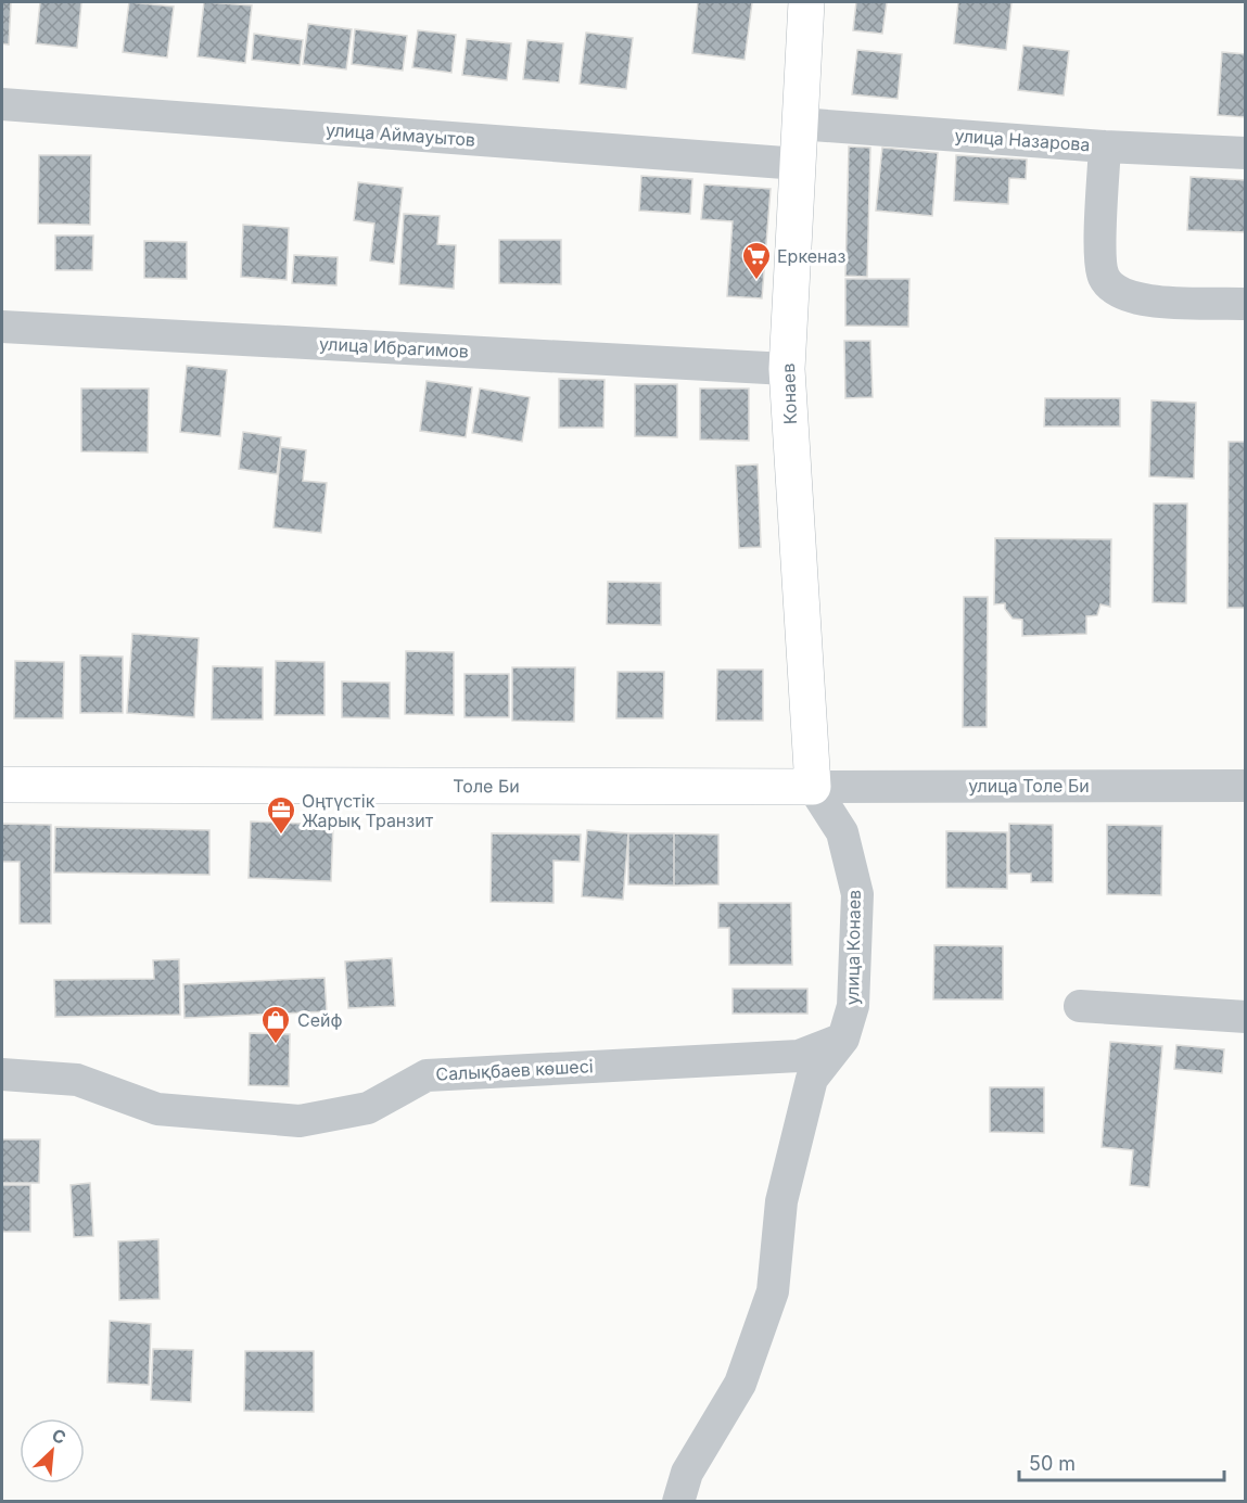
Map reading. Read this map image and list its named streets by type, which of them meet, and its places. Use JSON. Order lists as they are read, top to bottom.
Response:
{
  "streets": {
    "main road": ["Конаев", "Толе Би"],
    "street": [
      "улица Аймауытов",
      "улица Назарова",
      "улица Ибрагимов",
      "улица Толе Би",
      "улица Конаев",
      "Салықбаев көшесі"
    ]
  },
  "crossings": [
    ["улица Аймауытов", "Конаев"],
    ["улица Назарова", "Конаев"],
    ["улица Ибрагимов", "Конаев"],
    ["Конаев", "Толе Би"],
    ["Конаев", "улица Толе Би"],
    ["Конаев", "улица Конаев"],
    ["Толе Би", "улица Толе Би"],
    ["Толе Би", "улица Конаев"],
    ["улица Толе Би", "улица Конаев"],
    ["улица Конаев", "Салықбаев көшесі"]
  ],
  "places": {
    "supermarket": ["Еркеназ"],
    "office": ["Оңтүстік Жарық Транзит"],
    "shop": ["Сейф"]
  },
  "scale_bar": "50 m",
  "north": "top right"
}
